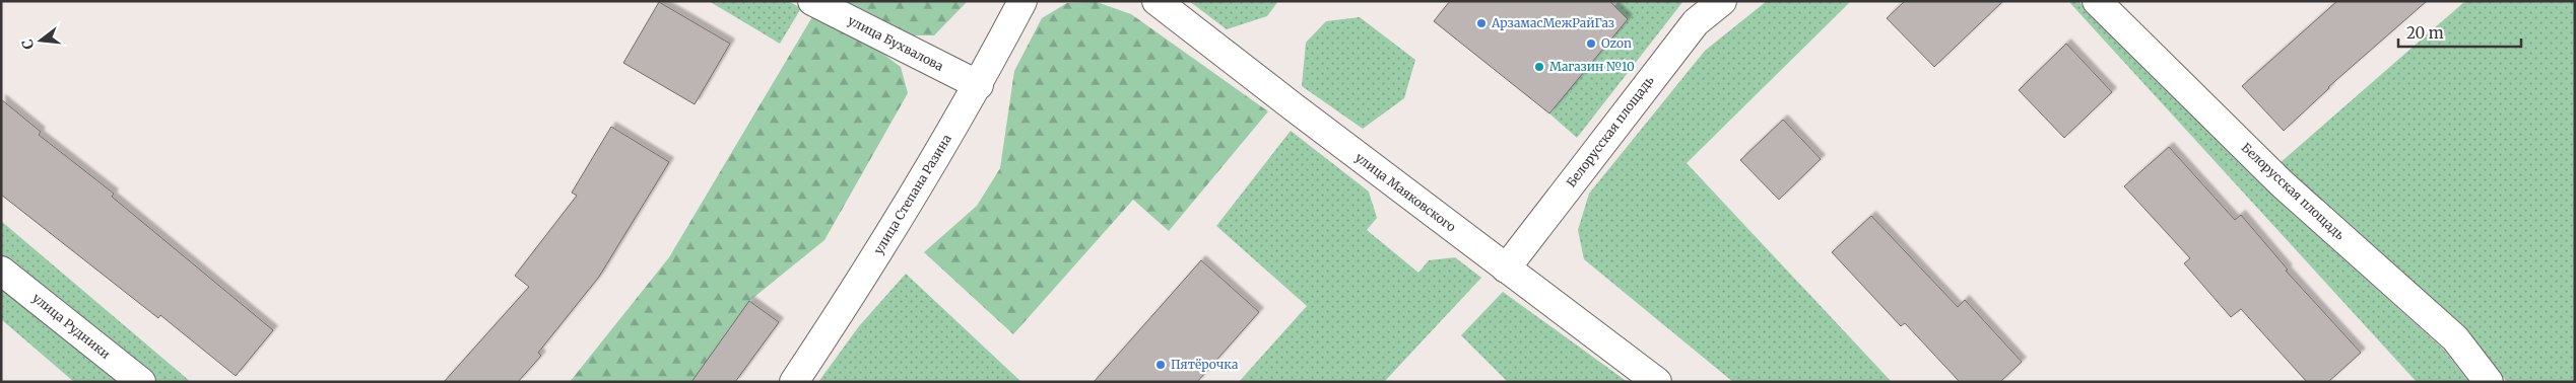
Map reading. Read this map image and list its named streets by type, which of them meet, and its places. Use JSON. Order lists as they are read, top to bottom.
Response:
{
  "streets": {
    "street": [
      "улица Бухвалова",
      "Белорусская площадь",
      "улица Маяковского",
      "улица Степана Разина",
      "улица Рудники"
    ]
  },
  "crossings": [
    ["улица Бухвалова", "улица Степана Разина"],
    ["Белорусская площадь", "улица Маяковского"]
  ],
  "places": [
    "АрзамасМежРайГаз",
    "Ozon",
    "Магазин №10",
    "Пятёрочка"
  ],
  "scale_bar": "20 m",
  "north": "left"
}
